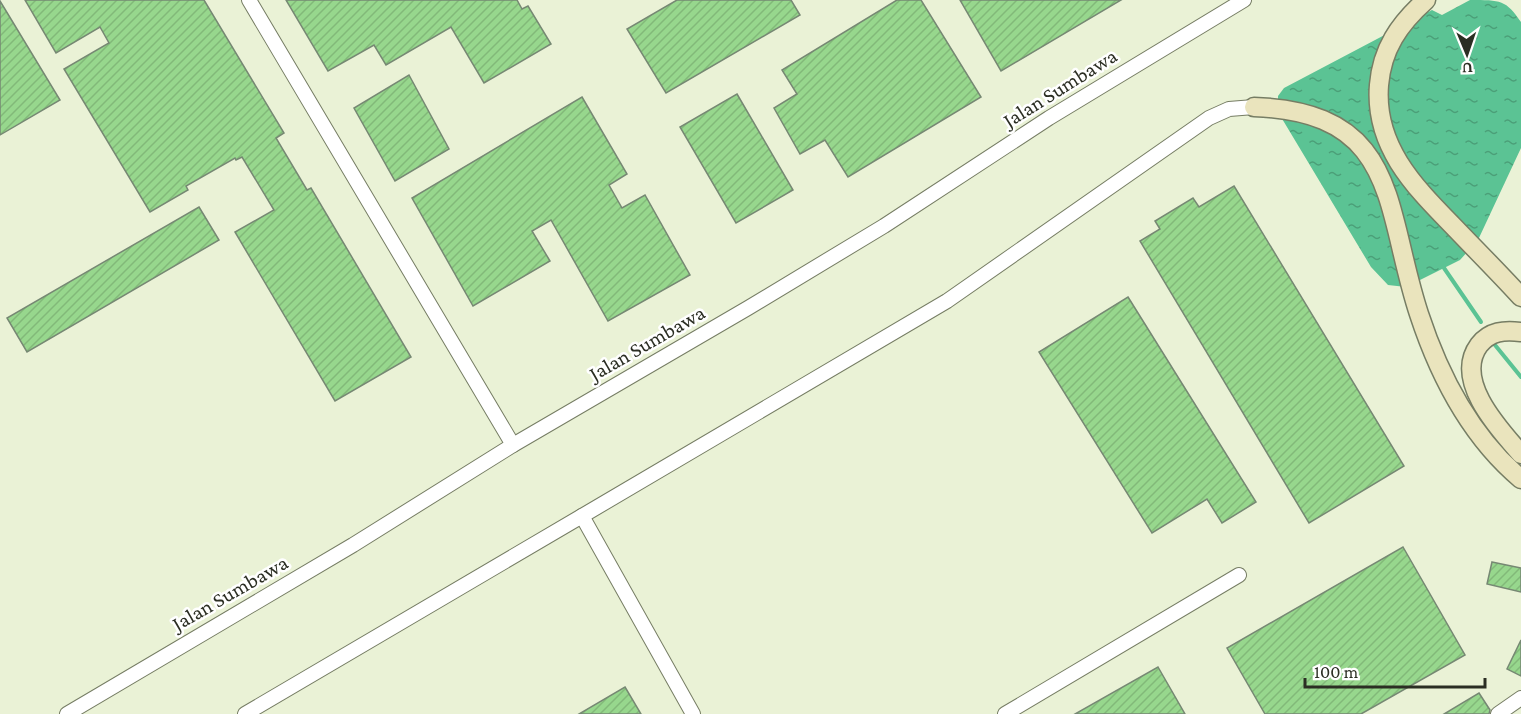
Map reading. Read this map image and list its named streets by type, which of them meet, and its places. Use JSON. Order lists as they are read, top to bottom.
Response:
{
  "streets": {
    "street": ["Jalan Sumbawa"]
  },
  "scale_bar": "100 m",
  "north": "bottom"
}
